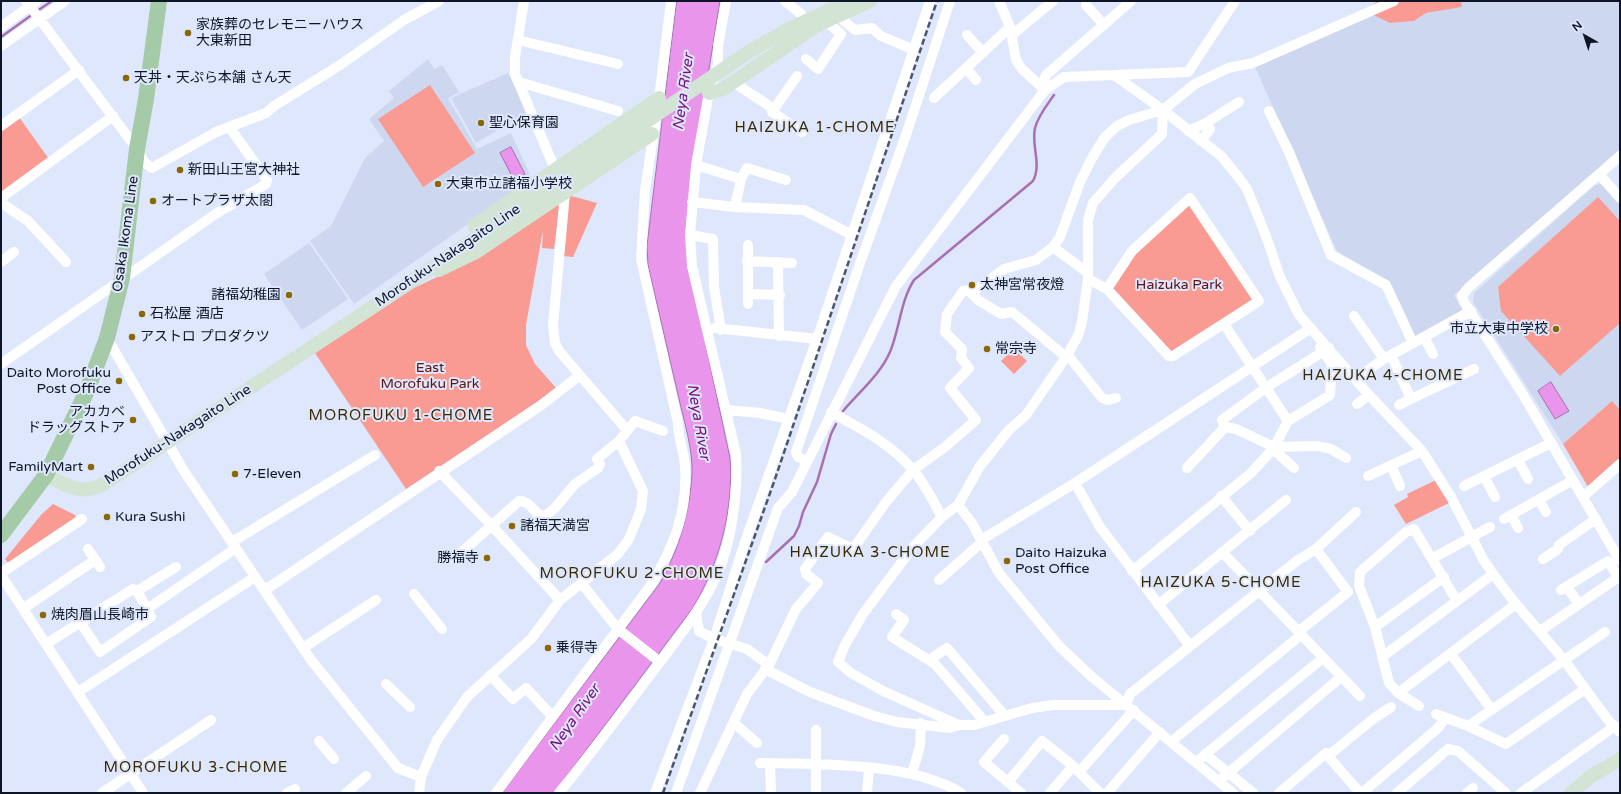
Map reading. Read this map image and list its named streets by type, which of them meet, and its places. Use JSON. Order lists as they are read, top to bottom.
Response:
{
  "streets": {
    "main road": ["Osaka Ikoma Line"],
    "street": ["Morofuku-Nakagaito Line"]
  },
  "crossings": [
    ["Osaka Ikoma Line", "Morofuku-Nakagaito Line"]
  ],
  "districts": [
    "HAIZUKA 1-CHOME",
    "HAIZUKA 4-CHOME",
    "MOROFUKU 1-CHOME",
    "HAIZUKA 3-CHOME",
    "MOROFUKU 2-CHOME",
    "HAIZUKA 5-CHOME",
    "MOROFUKU 3-CHOME"
  ],
  "water": ["Neya River"],
  "parks": ["Haizuka Park", "East Morofuku Park"],
  "places": [
    "家族葬のセレモニーハウス 大東新田",
    "天丼・天ぷら本舗 さん天",
    "聖心保育園",
    "新田山王宮大神社",
    "大東市立諸福小学校",
    "オートプラザ太閤",
    "太神宮常夜燈",
    "諸福幼稚園",
    "石松屋 酒店",
    "市立大東中学校",
    "アストロ プロダクツ",
    "常宗寺",
    "Daito Morofuku Post Office",
    "アカカベ ドラッグストア",
    "FamilyMart",
    "7-Eleven",
    "Kura Sushi",
    "諸福天満宮",
    "勝福寺",
    "Daito Haizuka Post Office",
    "焼肉眉山長崎市",
    "乗得寺"
  ],
  "north": "top left"
}
